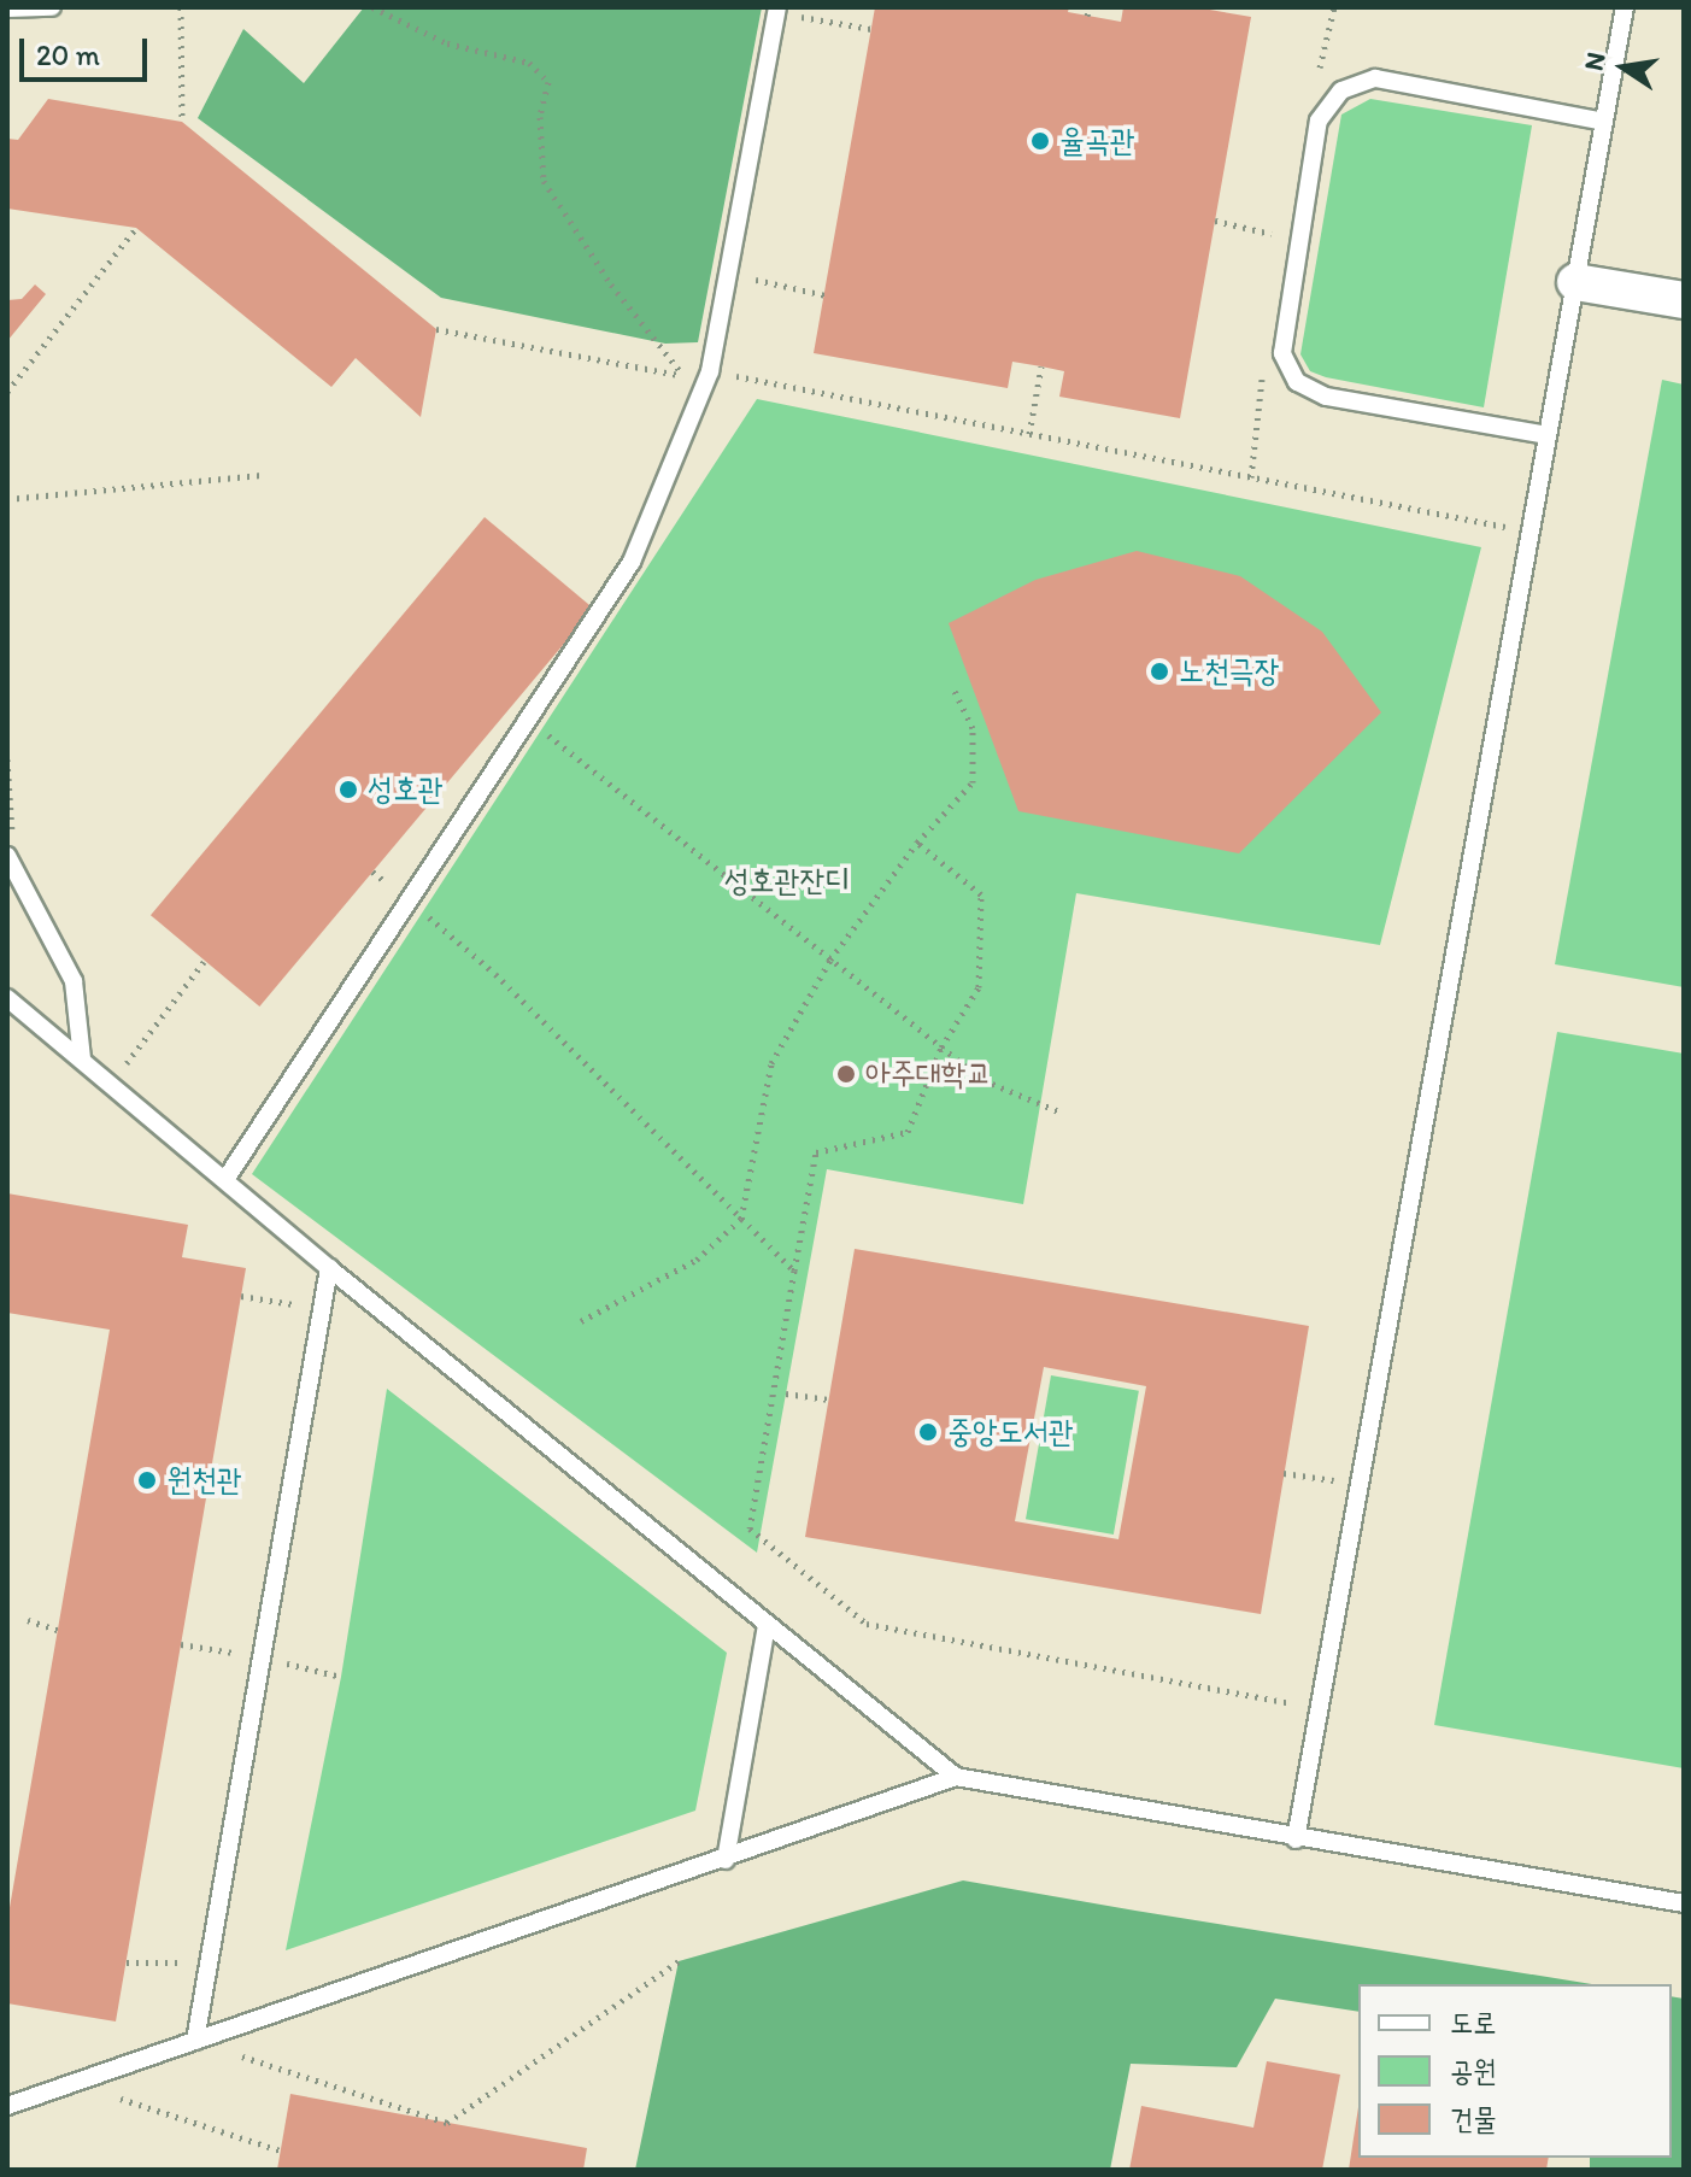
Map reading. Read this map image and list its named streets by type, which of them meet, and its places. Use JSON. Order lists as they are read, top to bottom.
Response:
{
  "parks": ["성호관잔디"],
  "places": [
    "율곡관",
    "노천극장",
    "성호관",
    "아주대학교",
    "중앙도서관",
    "원천관"
  ],
  "legend": ["도로", "공원", "건물"],
  "scale_bar": "20 m",
  "north": "left"
}
